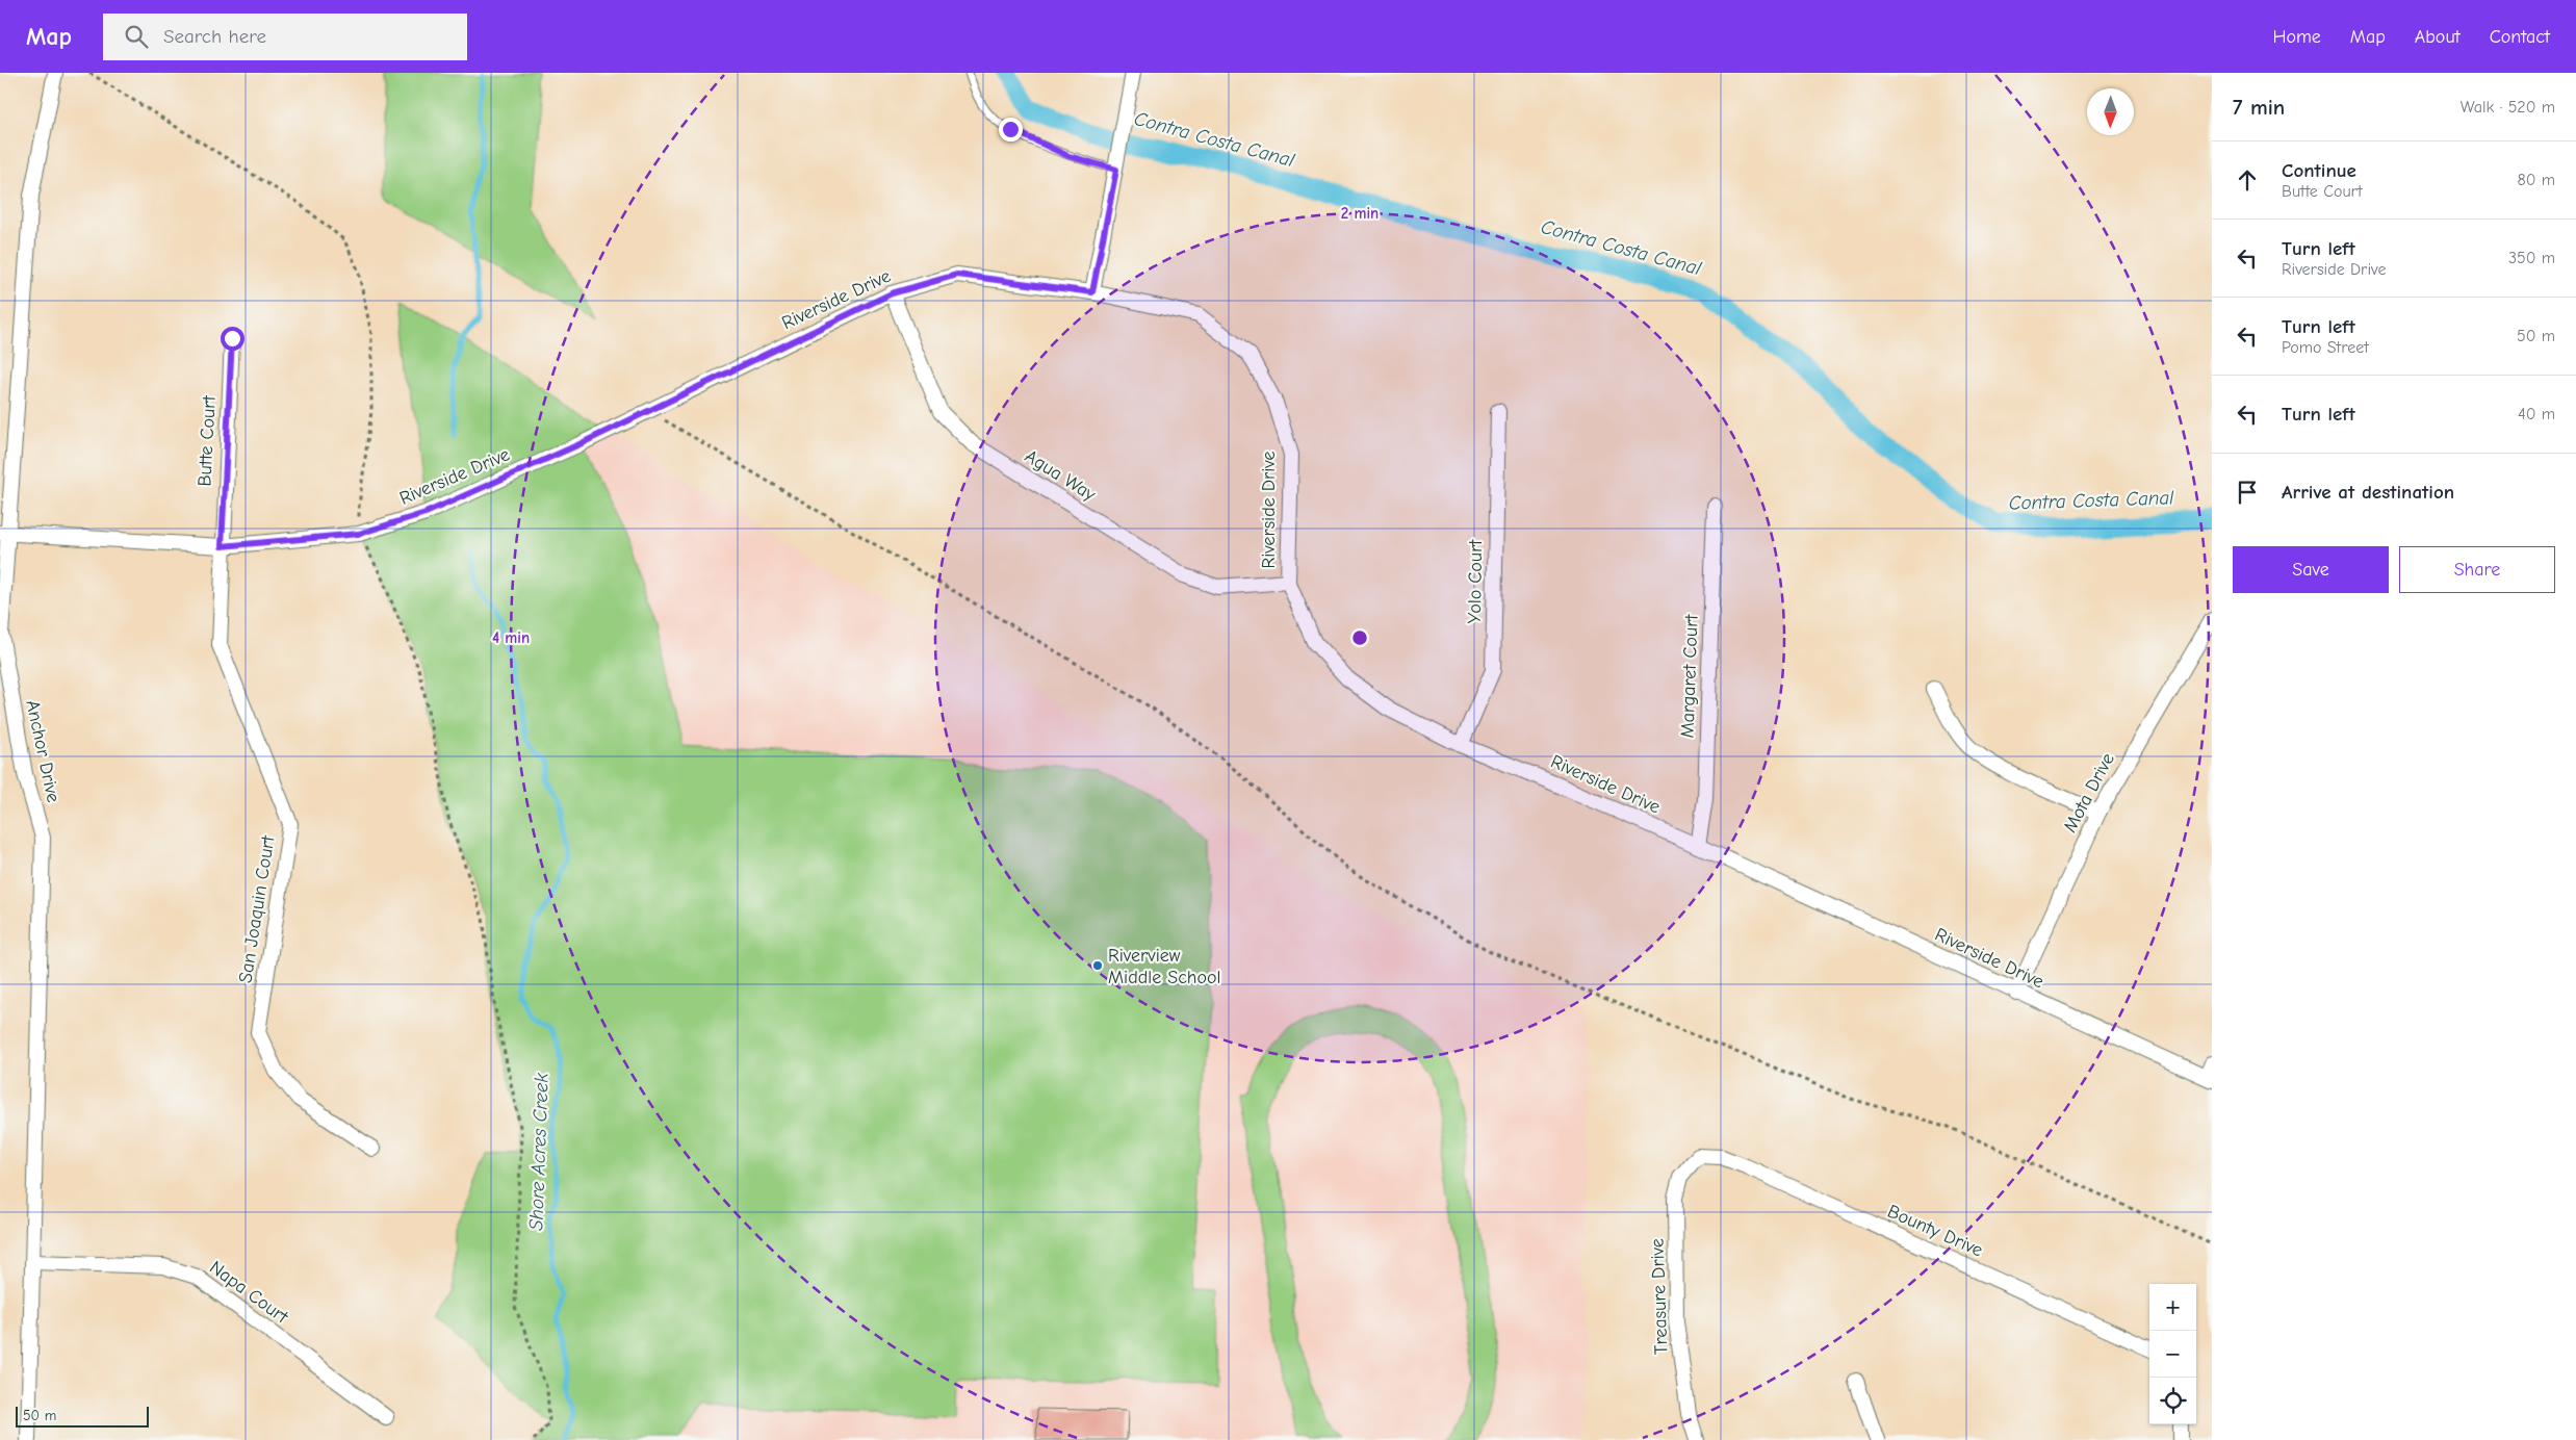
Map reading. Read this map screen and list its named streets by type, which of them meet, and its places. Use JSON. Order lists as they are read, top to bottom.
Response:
{
  "streets": {
    "street": [
      "Riverside Drive",
      "Butte Court",
      "Agua Way",
      "Yolo Court",
      "Margaret Court",
      "Anchor Drive",
      "Mota Drive",
      "San Joaquin Court",
      "Bounty Drive",
      "Napa Court",
      "Treasure Drive"
    ]
  },
  "crossings": [
    ["Riverside Drive", "Butte Court"],
    ["Riverside Drive", "Agua Way"],
    ["Riverside Drive", "Yolo Court"],
    ["Riverside Drive", "Margaret Court"],
    ["Riverside Drive", "Anchor Drive"],
    ["Riverside Drive", "Mota Drive"],
    ["Riverside Drive", "San Joaquin Court"],
    ["Butte Court", "San Joaquin Court"],
    ["Anchor Drive", "Napa Court"],
    ["Bounty Drive", "Treasure Drive"]
  ],
  "water": ["Contra Costa Canal", "Shore Acres Creek"],
  "places": ["Riverview Middle School"],
  "scale_bar": "50 m",
  "north": "bottom",
  "page": {
    "header": "Map",
    "search": "Search here",
    "nav": [
      "Home",
      "Map",
      "About",
      "Contact"
    ],
    "heading": ["7 min", "Walk · 520 m"],
    "list": [
      ["Continue", "Butte Court", "80 m"],
      ["Turn left", "Riverside Drive", "350 m"],
      ["Turn left", "Pomo Street", "50 m"],
      ["Turn left", "40 m"],
      "Arrive at destination"
    ],
    "buttons": ["Save", "Share"],
    "map_buttons": ["+", "−"],
    "scale": "50 m"
  },
  "rings": ["2 min", "4 min"]
}
